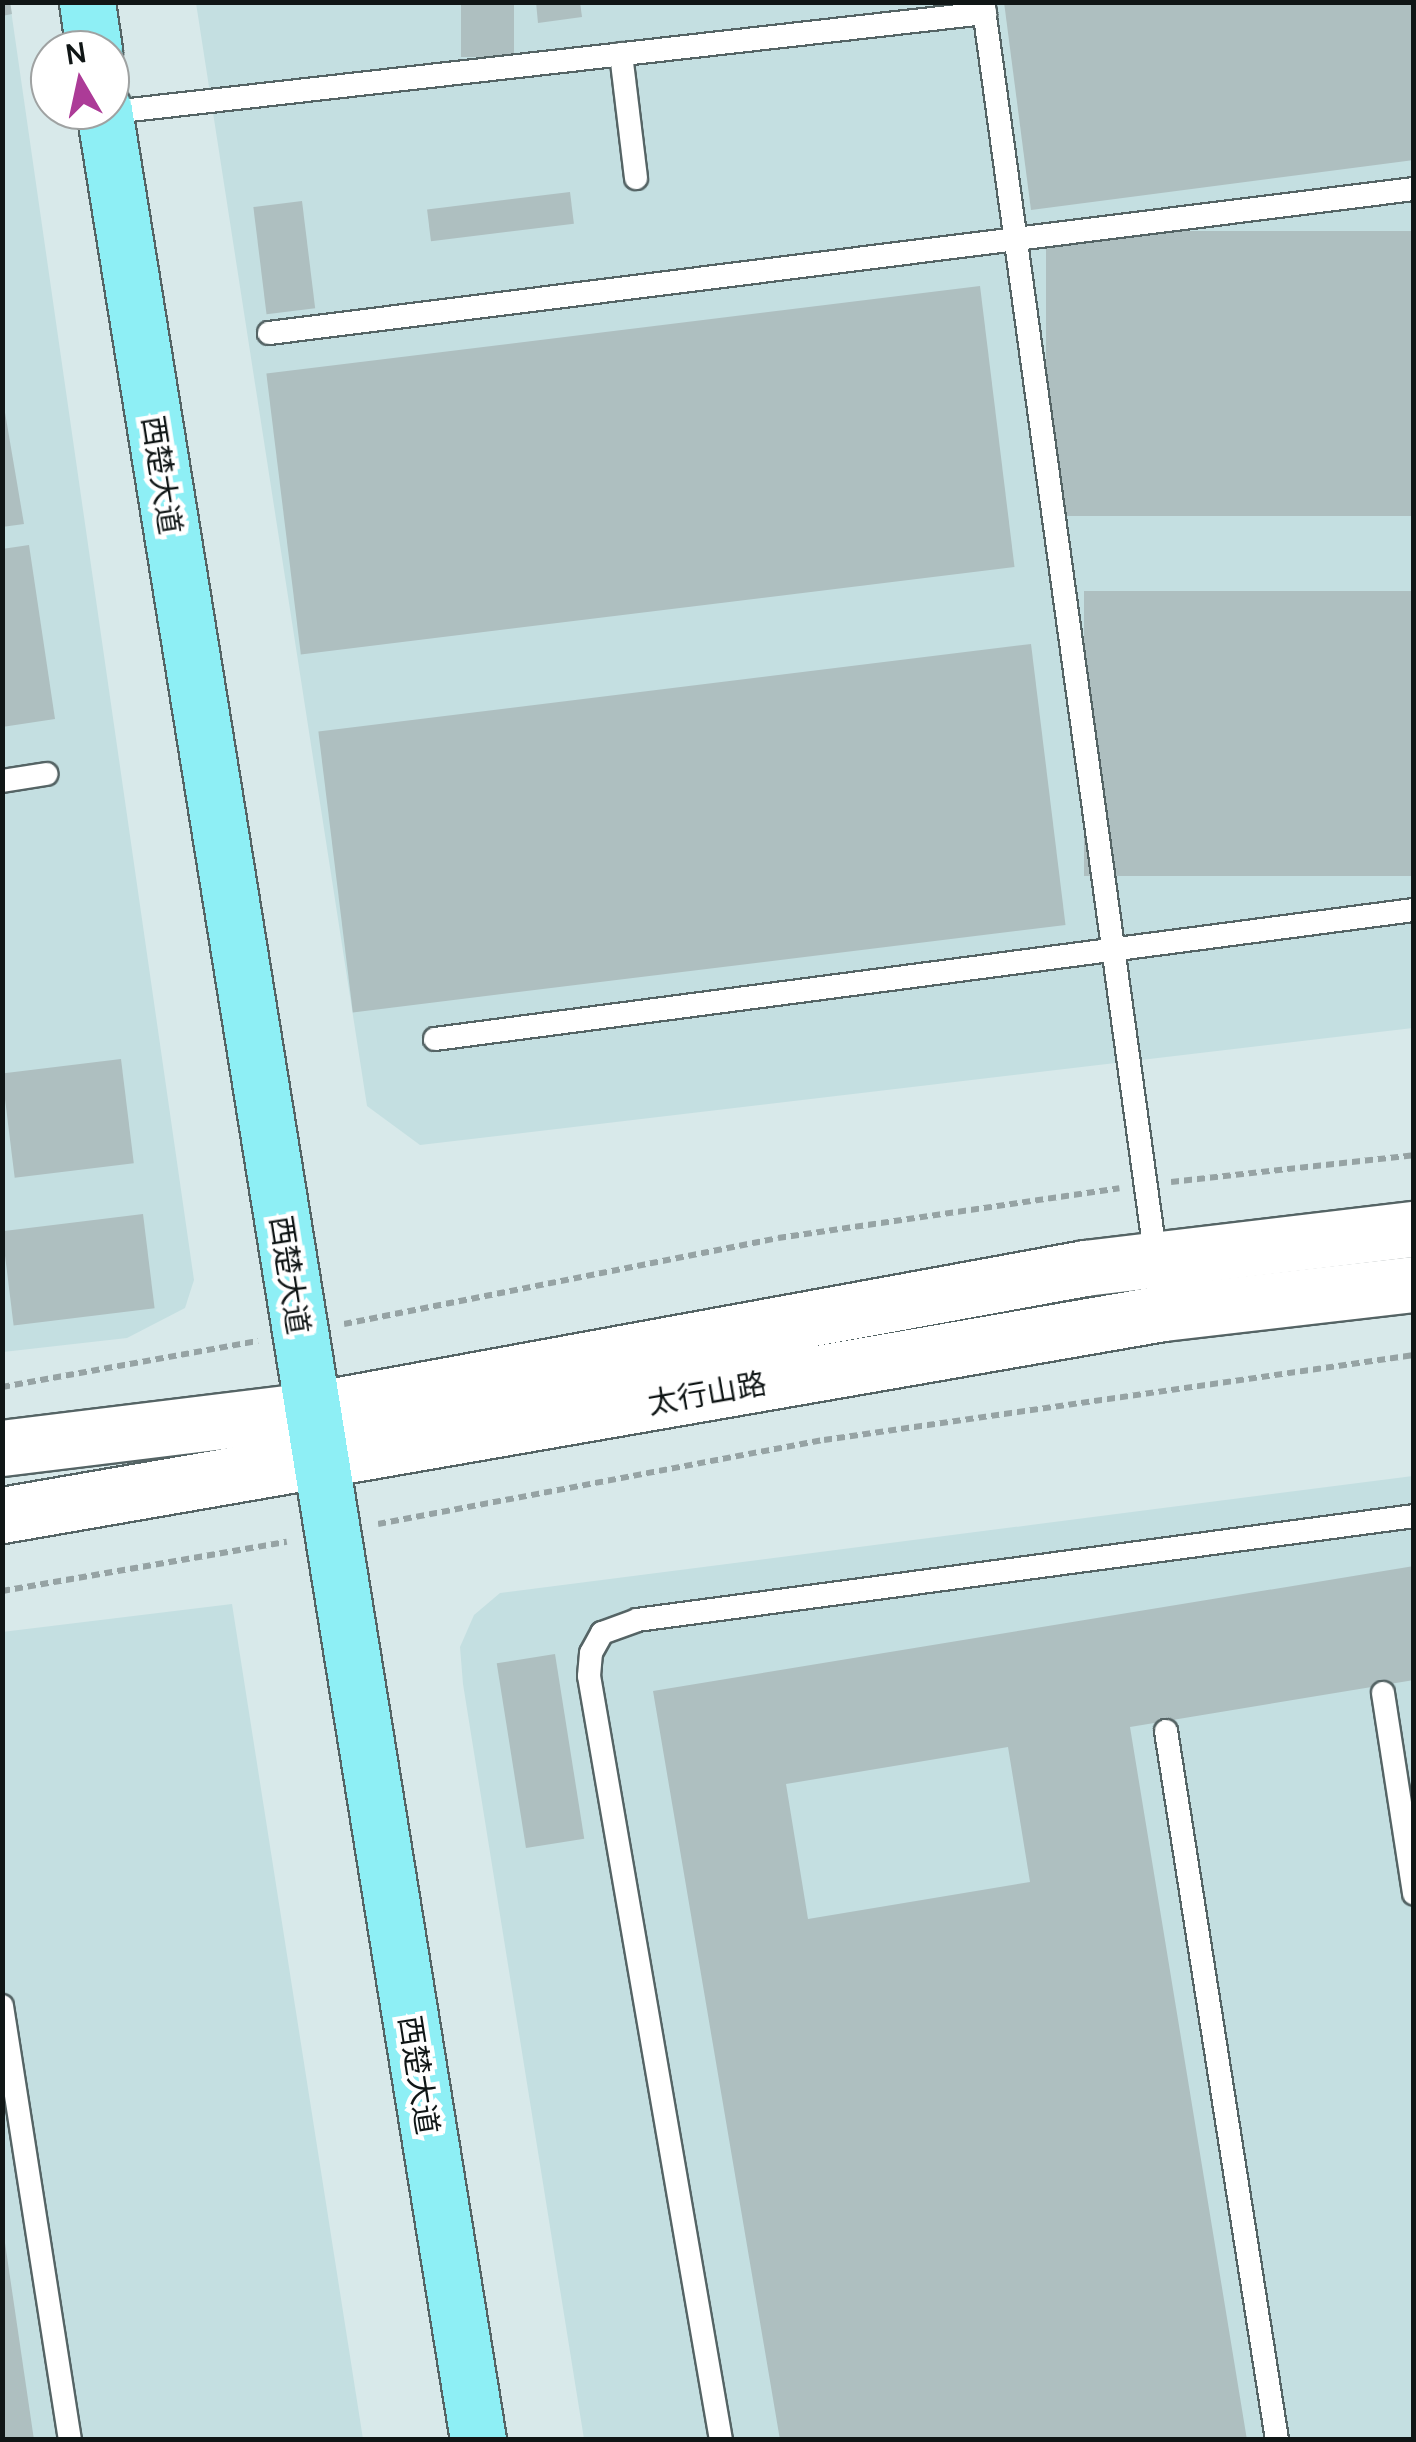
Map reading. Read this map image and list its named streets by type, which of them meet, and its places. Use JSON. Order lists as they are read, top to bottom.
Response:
{
  "streets": {
    "main road": ["西楚大道"],
    "street": ["太行山路"]
  },
  "crossings": [
    ["西楚大道", "太行山路"]
  ],
  "north": "top"
}
